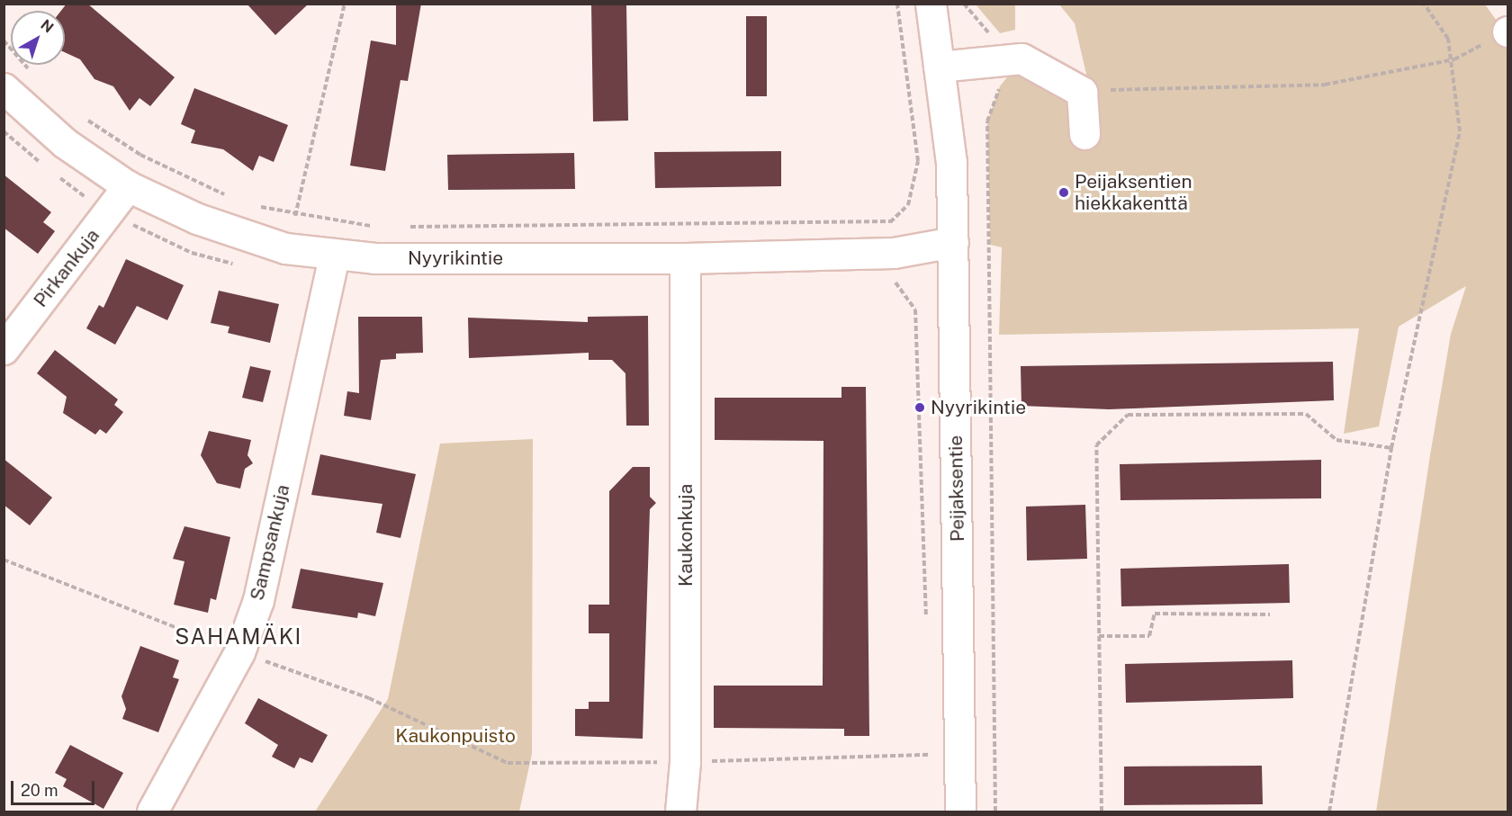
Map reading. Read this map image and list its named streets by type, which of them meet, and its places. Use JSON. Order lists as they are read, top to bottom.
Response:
{
  "streets": {
    "street": [
      "Nyyrikintie",
      "Pirkankuja",
      "Peijaksentie",
      "Kaukonkuja",
      "Sampsankuja"
    ]
  },
  "crossings": [
    ["Nyyrikintie", "Pirkankuja"],
    ["Nyyrikintie", "Peijaksentie"],
    ["Nyyrikintie", "Kaukonkuja"],
    ["Nyyrikintie", "Sampsankuja"]
  ],
  "districts": ["SAHAMÄKI"],
  "parks": ["Kaukonpuisto"],
  "places": ["Peijaksentien hiekkakenttä", "Nyyrikintie"],
  "scale_bar": "20 m",
  "north": "top right"
}
